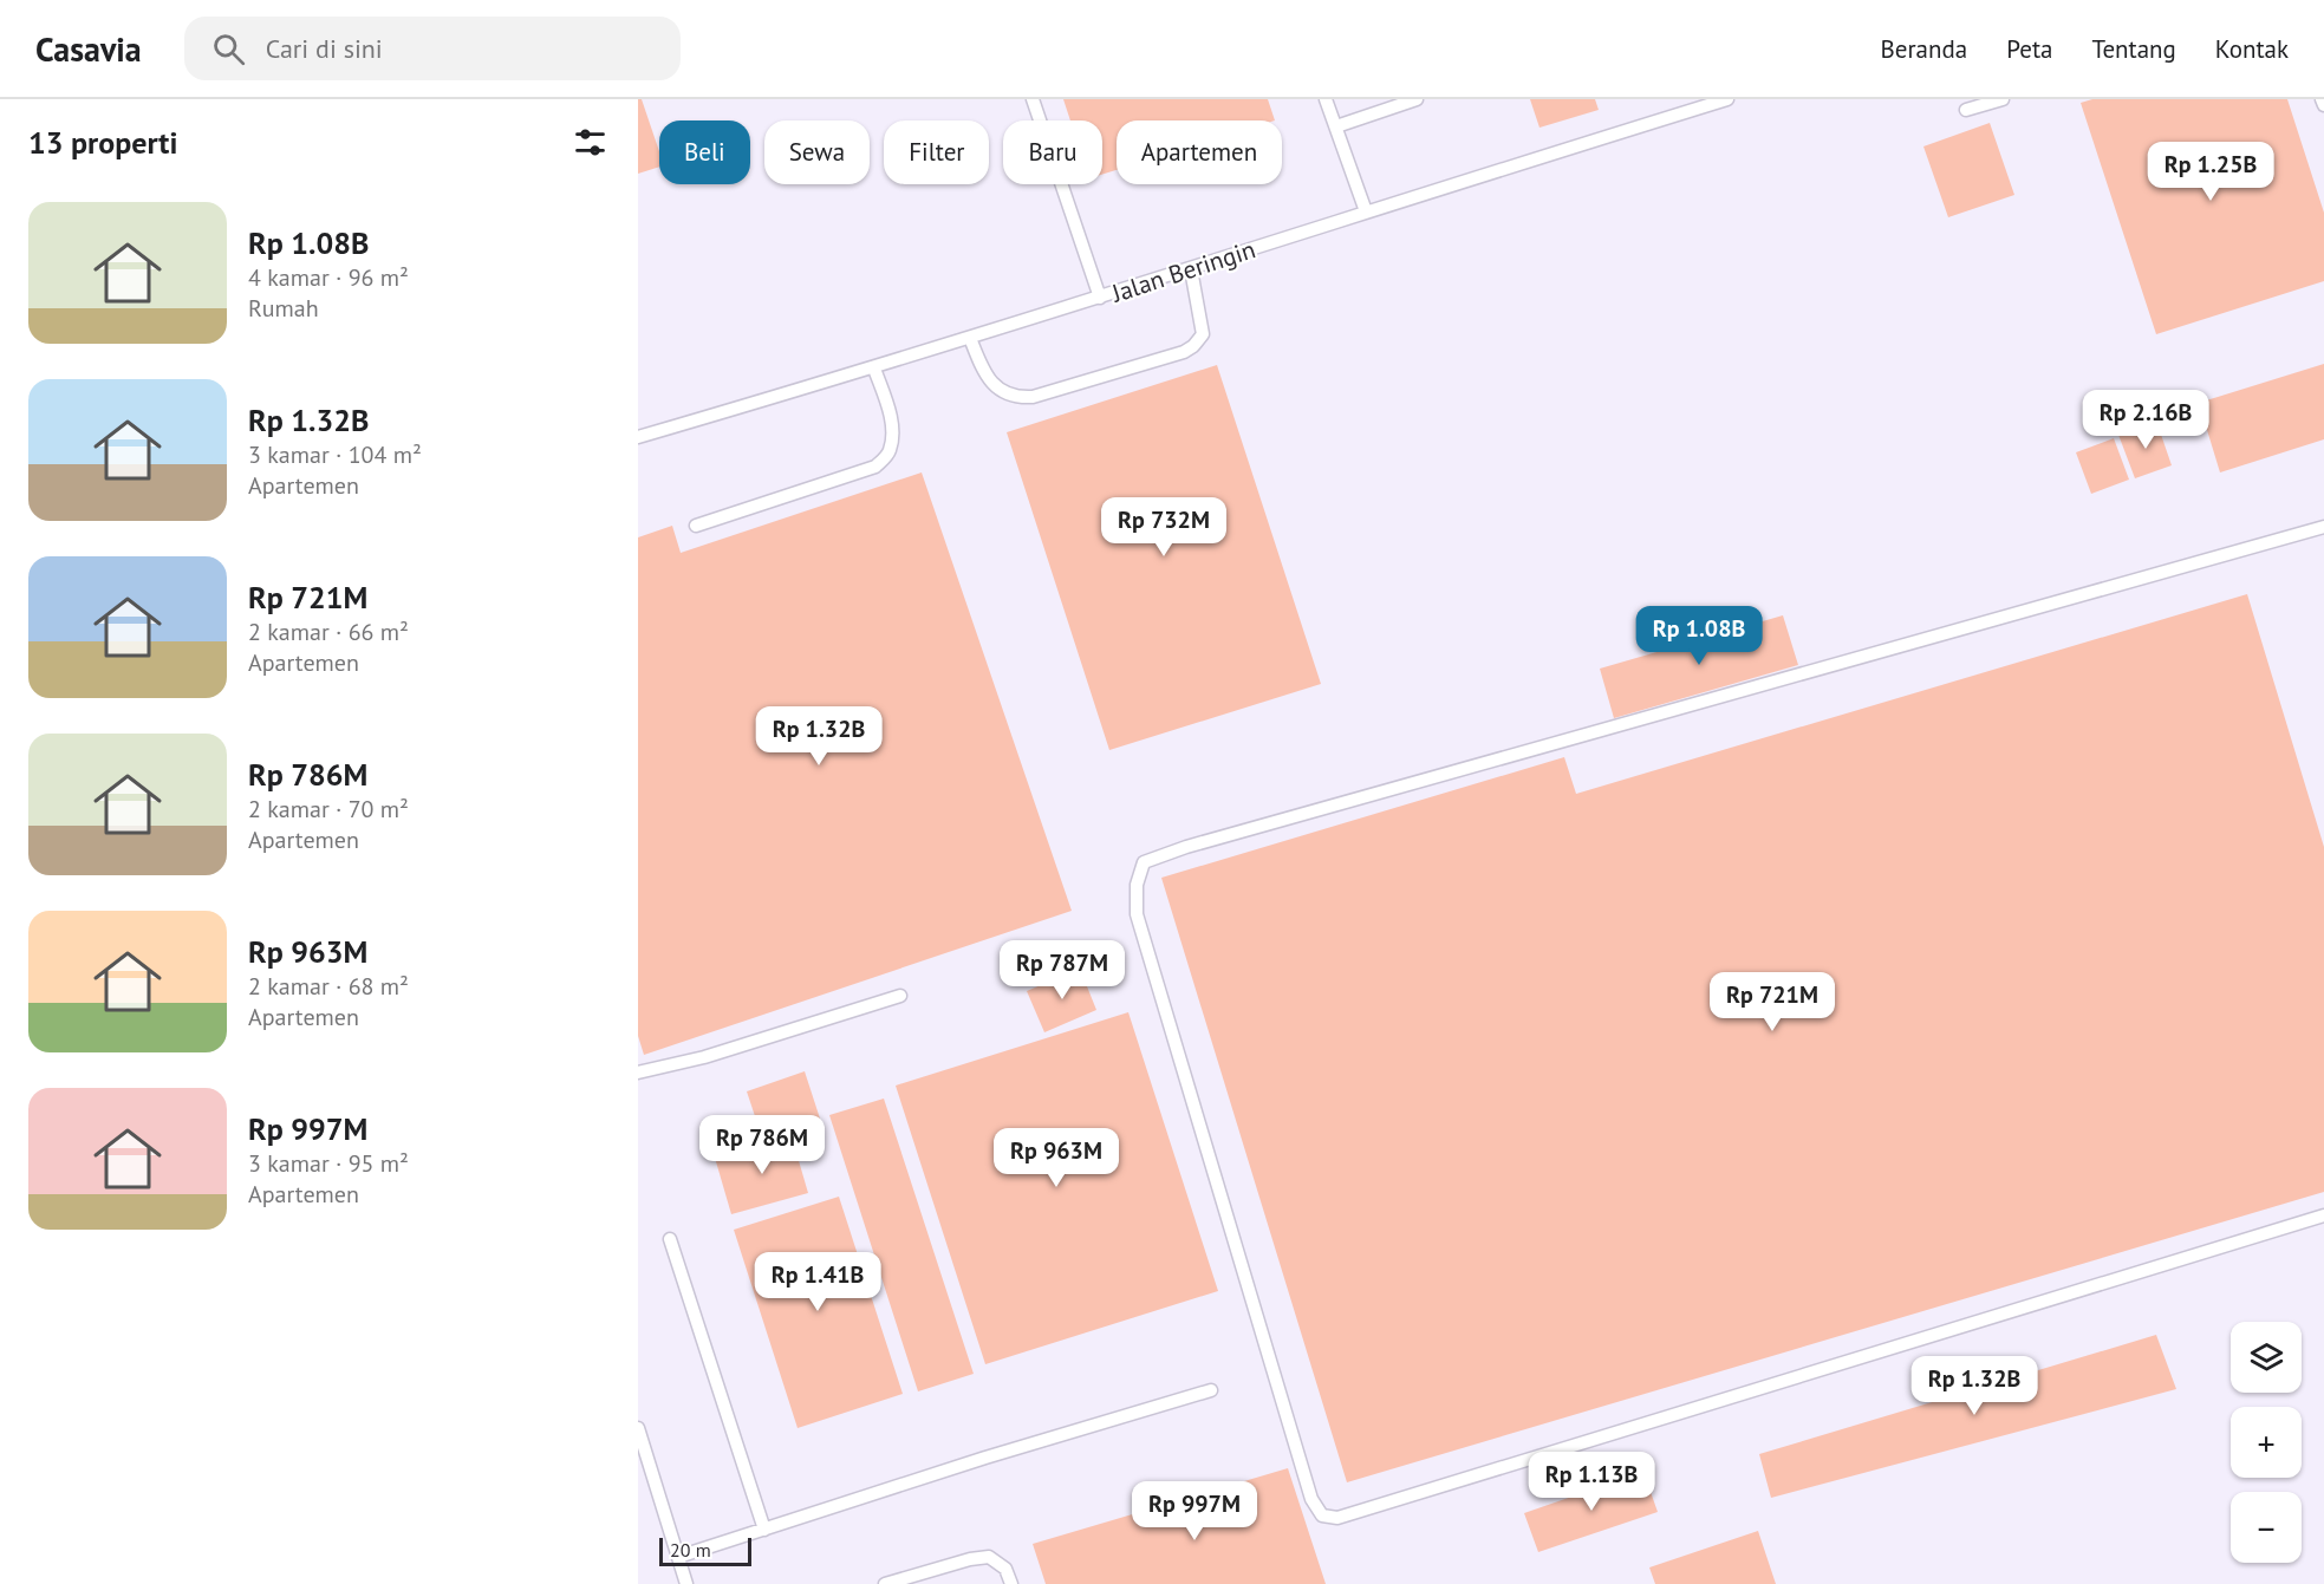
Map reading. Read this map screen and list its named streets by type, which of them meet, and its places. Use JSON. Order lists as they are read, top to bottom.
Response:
{
  "streets": {
    "lane": ["Jalan Beringin"]
  },
  "scale_bar": "20 m",
  "page": {
    "header": "Casavia",
    "search": "Cari di sini",
    "nav": [
      "Beranda",
      "Peta",
      "Tentang",
      "Kontak"
    ],
    "heading": "13 properti",
    "chip": [
      "Beli",
      "Sewa",
      "Filter",
      "Baru",
      "Apartemen"
    ],
    "price": [
      "Rp 1.25B",
      "Rp 2.16B",
      "Rp 732M",
      "Rp 1.08B",
      "Rp 1.32B",
      "Rp 787M",
      "Rp 721M",
      "Rp 786M",
      "Rp 963M",
      "Rp 1.41B",
      "Rp 1.32B",
      "Rp 1.13B",
      "Rp 997M"
    ],
    "list": [
      {
        "name": "Rp 1.08B",
        "note": "4 kamar · 96 m² · Rumah"
      },
      {
        "name": "Rp 1.32B",
        "note": "3 kamar · 104 m² · Apartemen"
      },
      {
        "name": "Rp 721M",
        "note": "2 kamar · 66 m² · Apartemen"
      },
      {
        "name": "Rp 786M",
        "note": "2 kamar · 70 m² · Apartemen"
      },
      {
        "name": "Rp 963M",
        "note": "2 kamar · 68 m² · Apartemen"
      },
      {
        "name": "Rp 997M",
        "note": "3 kamar · 95 m² · Apartemen"
      }
    ],
    "map_buttons": ["+", "−"],
    "scale": "20 m"
  }
}
